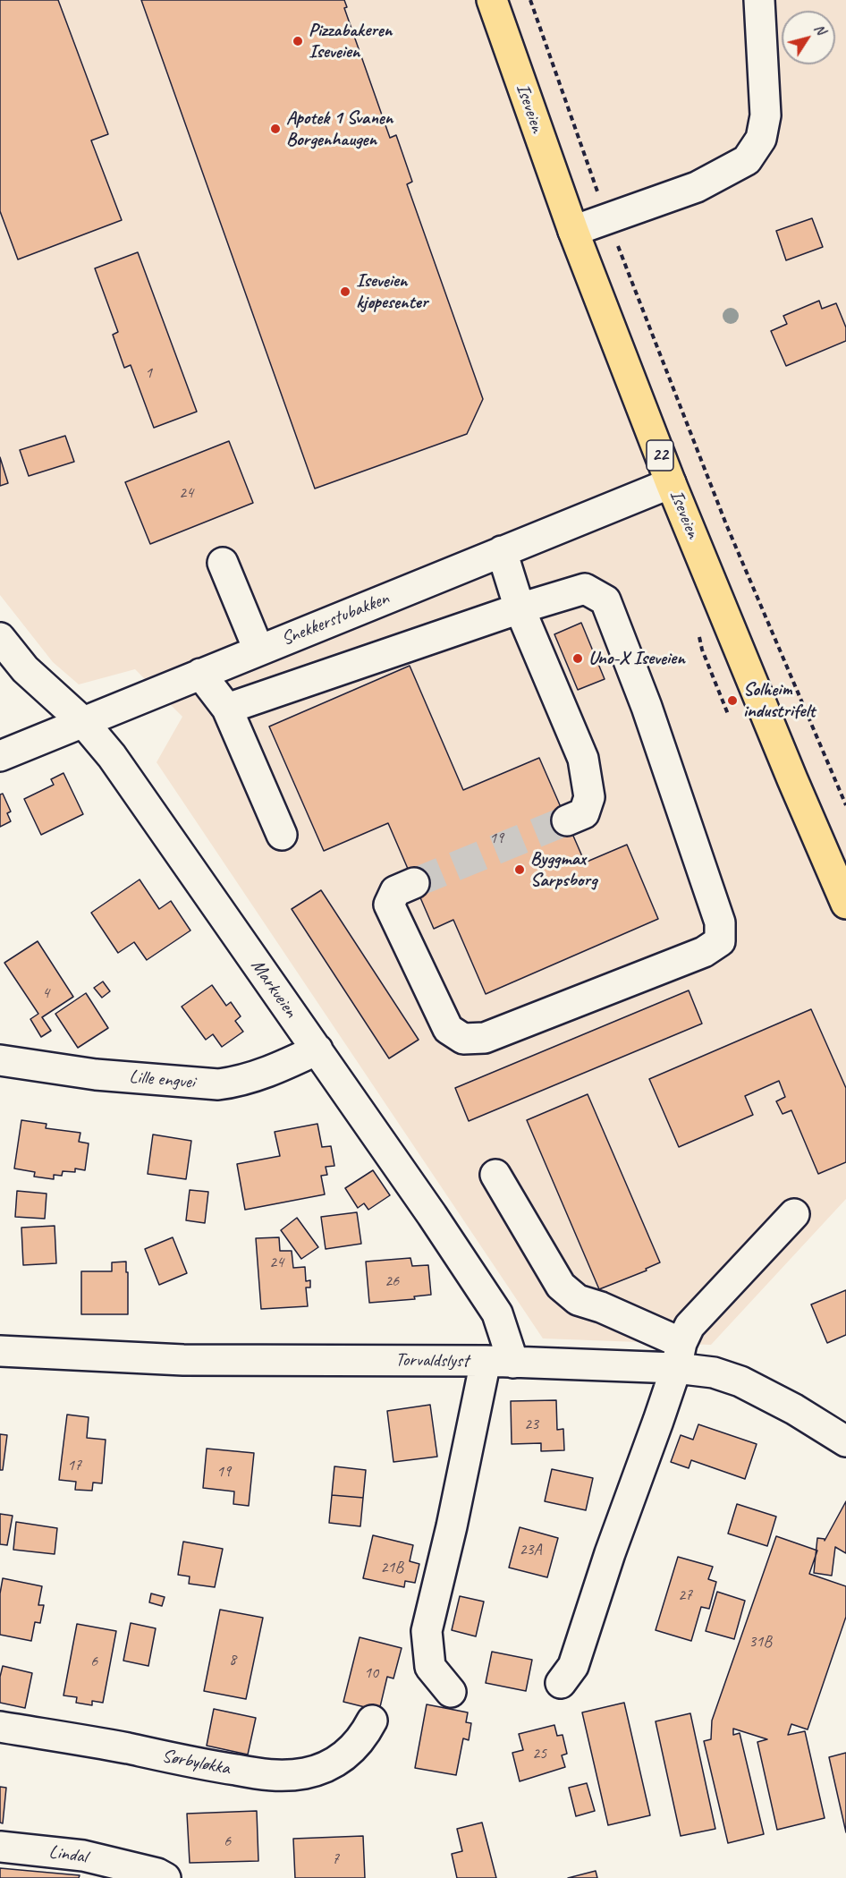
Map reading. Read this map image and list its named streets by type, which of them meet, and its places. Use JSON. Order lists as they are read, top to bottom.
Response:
{
  "streets": {
    "highway": ["Iseveien", "22"],
    "street": [
      "Snekkerstubakken",
      "Markveien",
      "Lille engvei",
      "Torvaldslyst",
      "Sørbyløkka",
      "Lindal"
    ]
  },
  "crossings": [
    ["Iseveien", "Snekkerstubakken"],
    ["Snekkerstubakken", "Markveien"],
    ["Markveien", "Lille engvei"],
    ["Markveien", "Torvaldslyst"]
  ],
  "places": [
    "Pizzabakeren Iseveien",
    "Apotek 1 Svanen Borgenhaugen",
    "Iseveien kjøpesenter",
    "Uno-X Iseveien",
    "Solheim industrifelt",
    "Byggmax Sarpsborg"
  ],
  "house_numbers": [
    "1",
    "24",
    "19",
    "4",
    "24",
    "26",
    "23",
    "17",
    "19",
    "23A",
    "21B",
    "27",
    "31B",
    "8",
    "6",
    "10",
    "25",
    "6",
    "7"
  ],
  "north": "top right"
}
